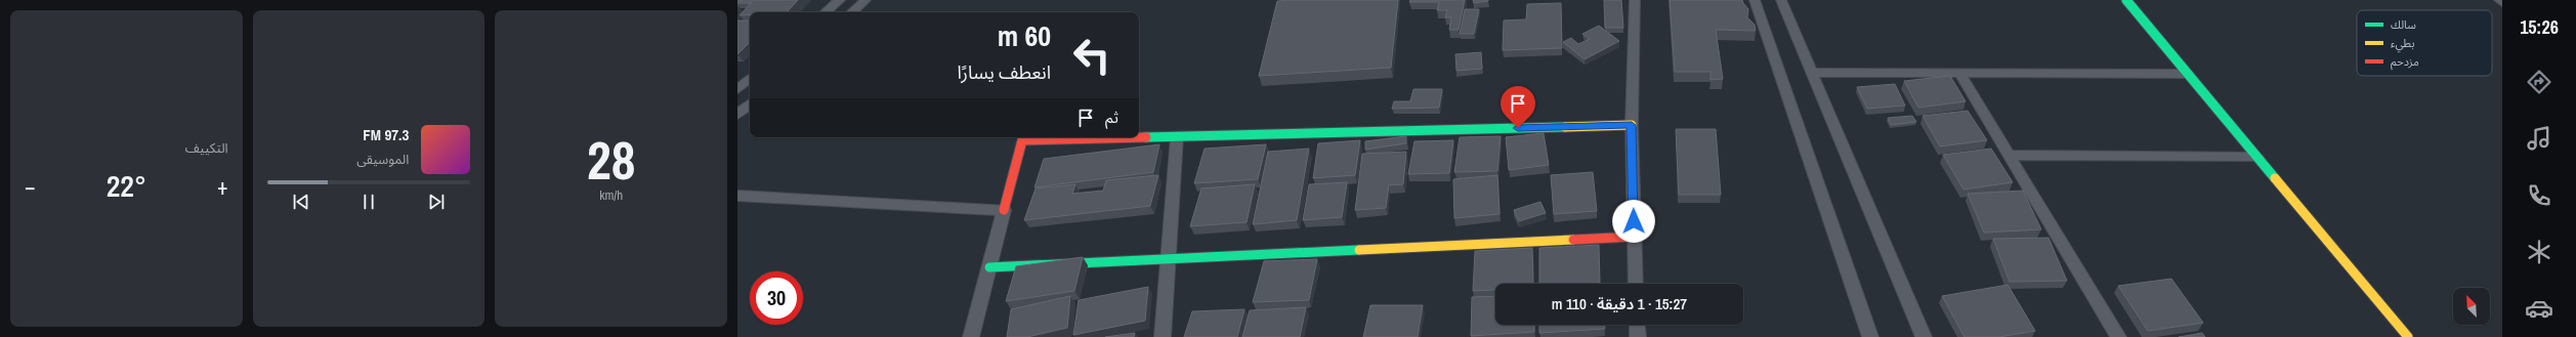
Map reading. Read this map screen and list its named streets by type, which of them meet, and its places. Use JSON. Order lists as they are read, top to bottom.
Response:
{
  "legend": ["سالك", "بطيء", "مزدحم"],
  "north": "top left",
  "page": {
    "tabs": "15:26",
    "tile": [
      ["28", "km/h"],
      "التكييف"
    ],
    "turn": ["60 m", "انعطف يسارًا"],
    "then": "ثم",
    "song": ["97.3 FM", "الموسيقى"],
    "heat": ["−", "22°", "+"],
    "limit": "30",
    "trip": "15:27 · 1 دقيقة · 110 m"
  }
}
